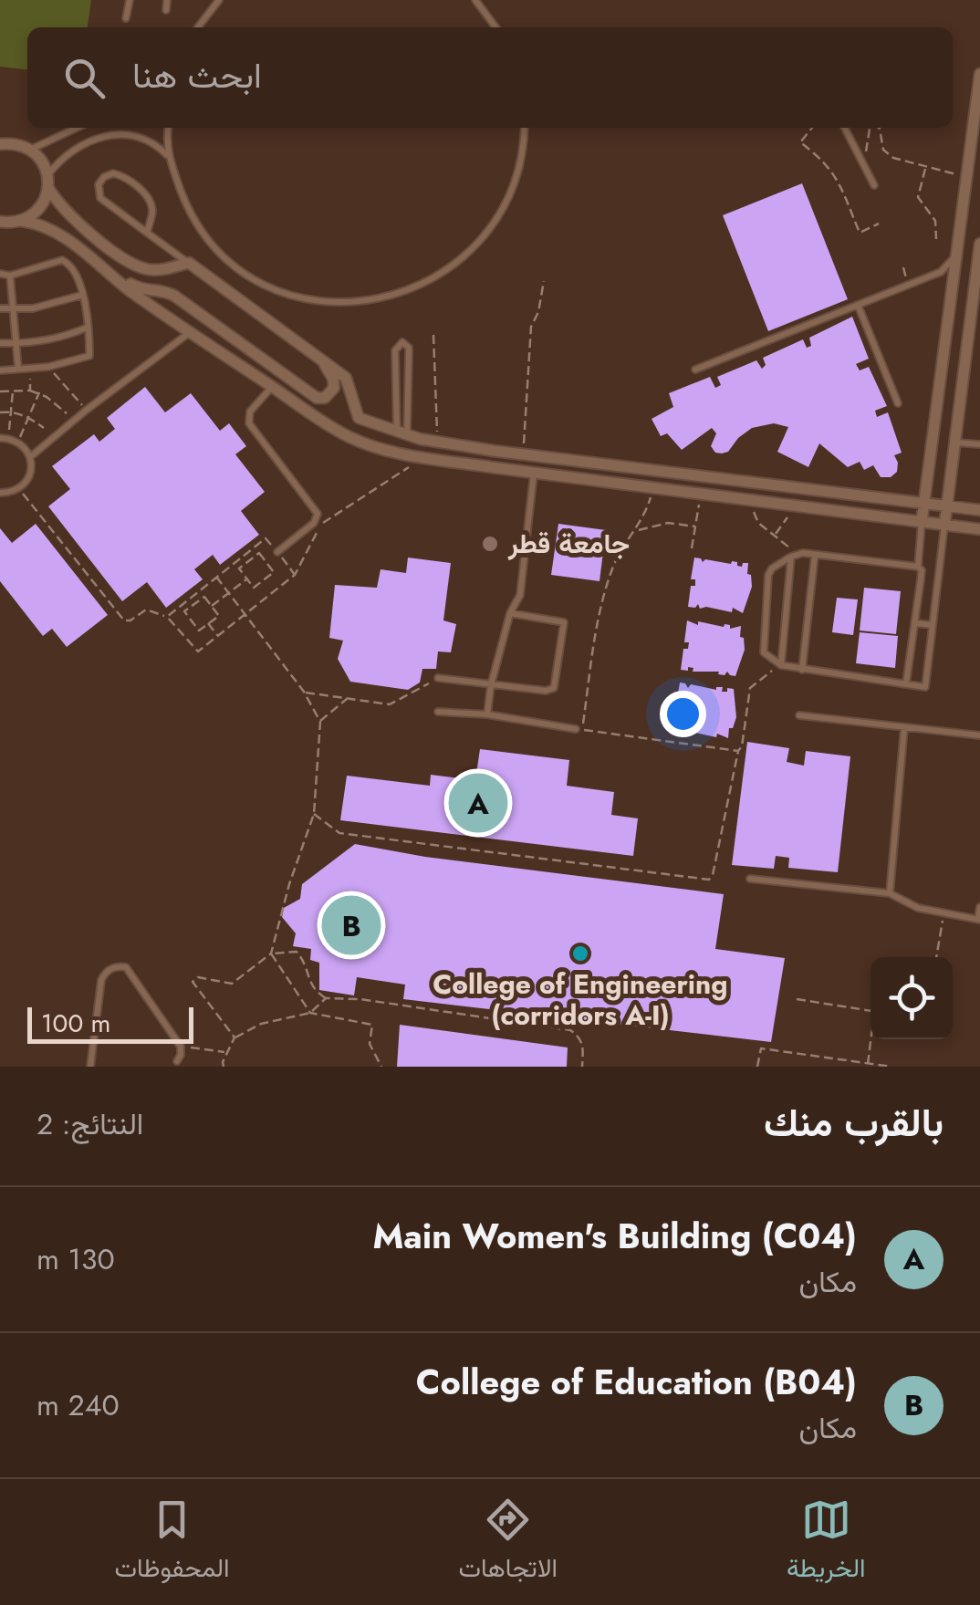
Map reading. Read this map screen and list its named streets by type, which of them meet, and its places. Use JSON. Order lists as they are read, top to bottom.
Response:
{
  "places": ["جامعة قطر", "College of Engineering (corridors A-I)"],
  "scale_bar": "100 m",
  "page": {
    "search": "ابحث هنا",
    "pins": ["A", "B"],
    "scale": "100 m",
    "heading": ["بالقرب منك", "النتائج: 2"],
    "list": [
      {
        "mark": "A",
        "name": "Main Women's Building (C04)",
        "note": "مكان",
        "value": "130 m"
      },
      {
        "mark": "B",
        "name": "College of Education (B04)",
        "note": "مكان",
        "value": "240 m"
      }
    ],
    "nav": ["الخريطة", "الاتجاهات", "المحفوظات"]
  }
}
